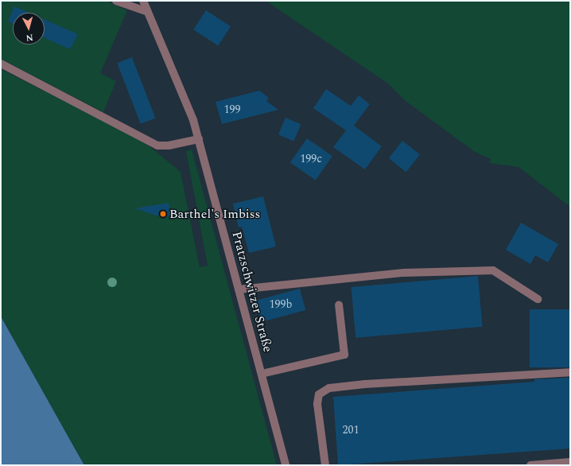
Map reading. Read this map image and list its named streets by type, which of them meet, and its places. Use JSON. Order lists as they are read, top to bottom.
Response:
{
  "streets": {
    "street": ["Pratzschwitzer Straße"]
  },
  "places": ["Barthel's Imbiss"],
  "house_numbers": [
    "199",
    "199c",
    "199b",
    "201"
  ],
  "north": "bottom"
}
